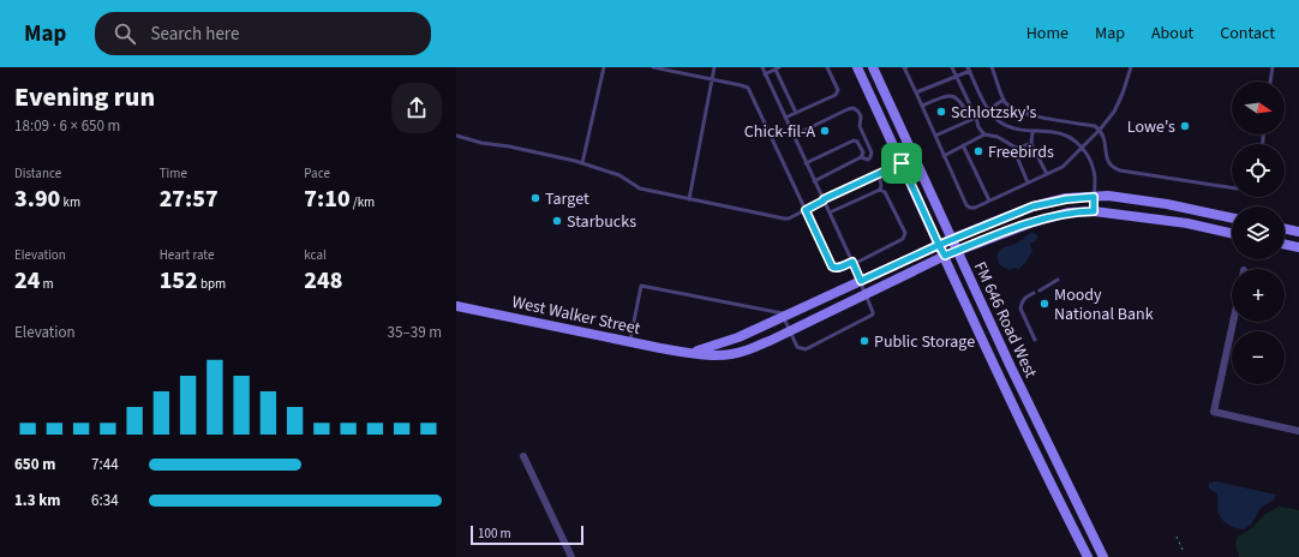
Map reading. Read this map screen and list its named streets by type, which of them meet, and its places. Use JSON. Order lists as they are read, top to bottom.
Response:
{
  "streets": {
    "street": ["West Walker Street", "FM 646 Road West"]
  },
  "crossings": [
    ["West Walker Street", "FM 646 Road West"]
  ],
  "places": [
    "Schlotzsky's",
    "Lowe's",
    "Chick-fil-A",
    "Freebirds",
    "Target",
    "Starbucks",
    "Moody National Bank",
    "Public Storage"
  ],
  "scale_bar": "100 m",
  "north": "right",
  "page": {
    "header": "Map",
    "search": "Search here",
    "nav": [
      "Home",
      "Map",
      "About",
      "Contact"
    ],
    "heading": ["Evening run", "18:09 · 6 × 650 m"],
    "map_buttons": ["+", "−"],
    "stats": [
      ["Distance", "3.90 km"],
      ["Time", "27:57"],
      ["Pace", "7:10 /km"],
      ["Elevation", "24 m"],
      ["Heart rate", "152 bpm"],
      ["kcal", "248"]
    ],
    "chart": ["Elevation", "35–39 m"],
    "list": [
      {
        "name": "650 m",
        "note": "7:44"
      },
      {
        "name": "1.3 km",
        "note": "6:34"
      }
    ],
    "scale": "100 m"
  }
}
